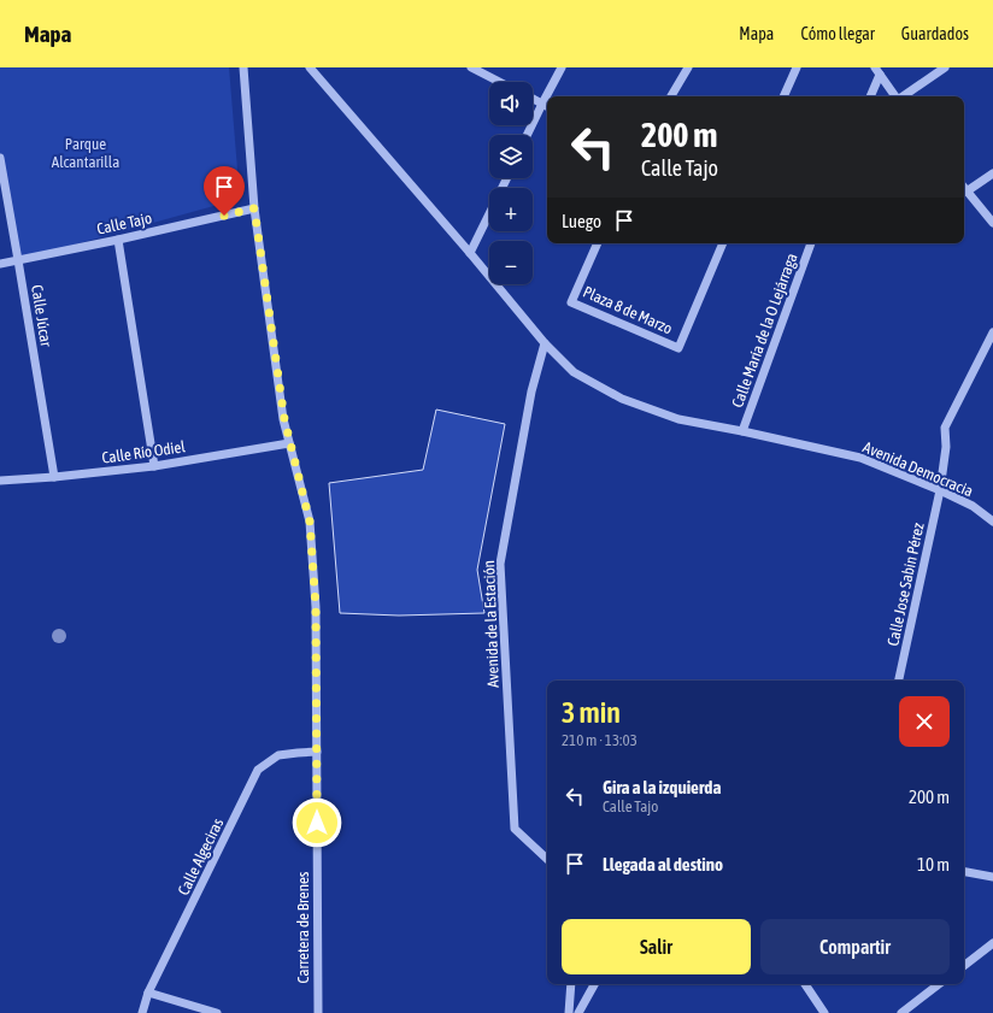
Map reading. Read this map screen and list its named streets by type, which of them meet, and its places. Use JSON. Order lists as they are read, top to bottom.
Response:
{
  "streets": {
    "street": [
      "Calle Tajo",
      "Plaza 8 de Marzo",
      "Calle Júcar",
      "Calle María de la O Lejárraga",
      "Calle Río Odiel",
      "Avenida Democracia",
      "Calle Jose Sabin Pérez",
      "Avenida de la Estación",
      "Calle Algeciras",
      "Carretera de Brenes"
    ]
  },
  "crossings": [
    ["Calle Tajo", "Calle Júcar"],
    ["Calle Tajo", "Carretera de Brenes"],
    ["Calle Júcar", "Calle Río Odiel"],
    ["Calle María de la O Lejárraga", "Avenida Democracia"],
    ["Calle Río Odiel", "Carretera de Brenes"],
    ["Avenida Democracia", "Calle Jose Sabin Pérez"],
    ["Avenida Democracia", "Avenida de la Estación"],
    ["Calle Algeciras", "Carretera de Brenes"]
  ],
  "parks": ["Parque Alcantarilla"],
  "page": {
    "header": "Mapa",
    "nav": ["Mapa", "Cómo llegar", "Guardados"],
    "map_buttons": ["+", "−"],
    "turn": ["200 m", "Calle Tajo"],
    "then": "Luego",
    "heading": ["3 min", "210 m · 13:03"],
    "list": [
      {
        "name": "Gira a la izquierda",
        "note": "Calle Tajo",
        "value": "200 m"
      },
      {
        "name": "Llegada al destino",
        "value": "10 m"
      }
    ],
    "buttons": ["Salir", "Compartir"]
  }
}
